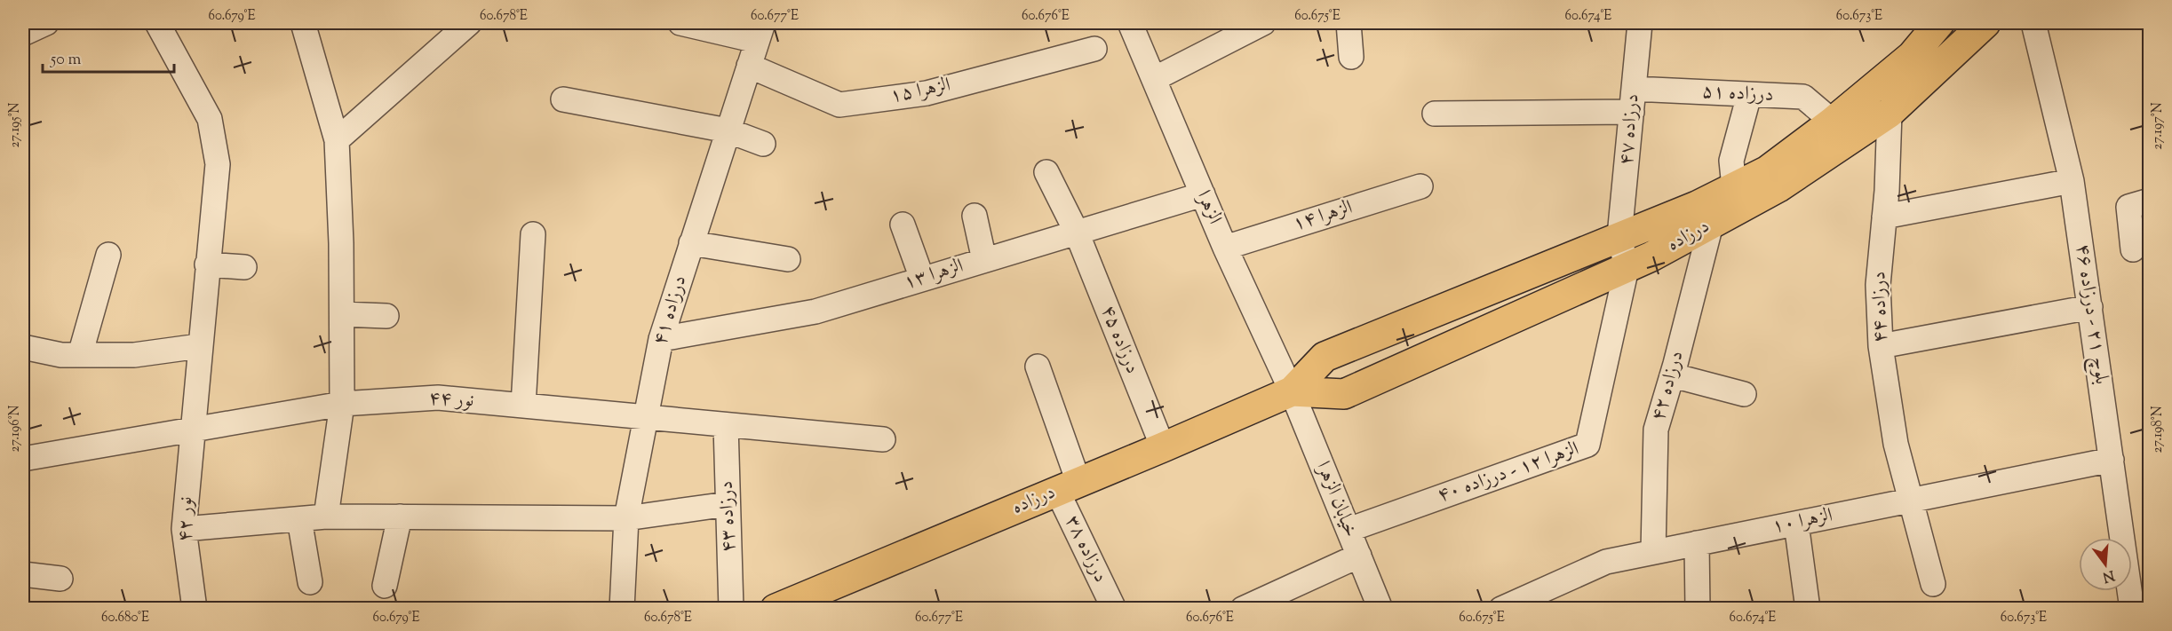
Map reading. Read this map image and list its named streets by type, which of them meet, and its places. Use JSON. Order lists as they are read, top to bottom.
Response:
{
  "streets": {
    "main road": ["درزاده"],
    "street": [
      "الزهرا ۱۵",
      "درزاده ۵۱",
      "درزاده ۴۷",
      "الزهرا",
      "الزهرا ۱۴",
      "الزهرا ۱۳",
      "درزاده ۴۴",
      "درزاده ۴۱",
      "بلوچ ۲۱ - درزاده ۴۶",
      "درزاده ۴۵",
      "درزاده ۴۲",
      "نور ۴۴",
      "الزهرا ۱۲ - درزاده ۴۰",
      "خیابان الزهرا",
      "درزاده ۴۳",
      "نور ۴۲",
      "الزهرا ۱۰",
      "درزاده ۳۸"
    ]
  },
  "crossings": [
    ["الزهرا ۱۵", "درزاده ۴۱"],
    ["درزاده ۵۱", "درزاده ۴۷"],
    ["درزاده ۵۱", "درزاده"],
    ["درزاده ۴۷", "درزاده"],
    ["درزاده ۴۷", "الزهرا ۱۲ - درزاده ۴۰"],
    ["الزهرا", "الزهرا ۱۴"],
    ["الزهرا", "درزاده"],
    ["الزهرا", "الزهرا ۱۳"],
    ["الزهرا", "خیابان الزهرا"],
    ["درزاده", "درزاده ۴۴"],
    ["درزاده", "درزاده ۴۵"],
    ["درزاده", "درزاده ۴۲"],
    ["درزاده", "الزهرا ۱۲ - درزاده ۴۰"],
    ["درزاده", "خیابان الزهرا"],
    ["درزاده", "درزاده ۳۸"],
    ["الزهرا ۱۳", "درزاده ۴۱"],
    ["الزهرا ۱۳", "درزاده ۴۵"],
    ["درزاده ۴۴", "الزهرا ۱۰"],
    ["درزاده ۴۱", "نور ۴۴"],
    ["بلوچ ۲۱ - درزاده ۴۶", "الزهرا ۱۰"],
    ["درزاده ۴۲", "الزهرا ۱۰"],
    ["نور ۴۴", "درزاده ۴۳"],
    ["نور ۴۴", "نور ۴۲"],
    ["الزهرا ۱۲ - درزاده ۴۰", "خیابان الزهرا"]
  ],
  "scale_bar": "50 m",
  "north": "bottom",
  "coordinates": [
    "60.679°E",
    "60.678°E",
    "60.677°E",
    "60.676°E",
    "60.675°E",
    "60.674°E",
    "60.673°E",
    "27.195°N",
    "27.197°N",
    "27.196°N",
    "27.198°N",
    "60.680°E"
  ]
}
